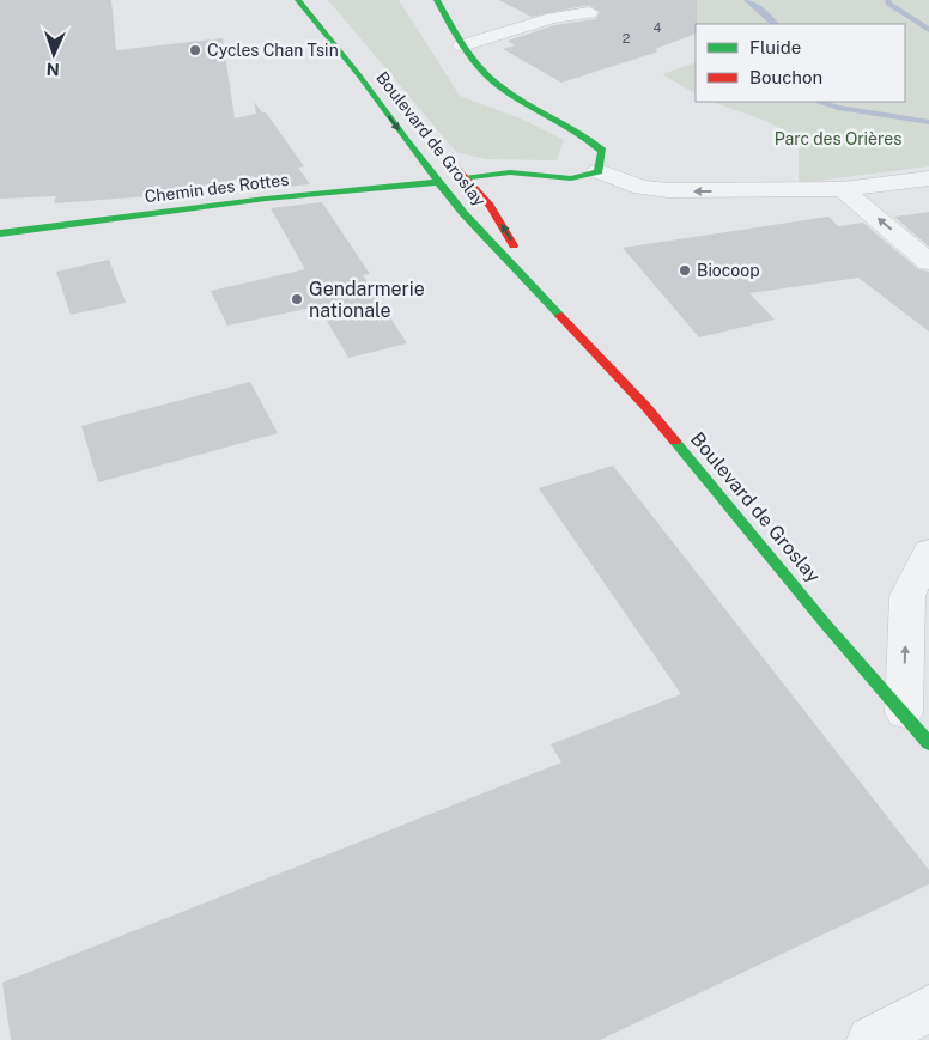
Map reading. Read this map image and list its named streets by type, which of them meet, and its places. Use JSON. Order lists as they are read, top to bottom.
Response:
{
  "streets": {
    "main road": ["Boulevard de Groslay", "Chemin des Rottes"]
  },
  "crossings": [
    ["Boulevard de Groslay", "Chemin des Rottes"]
  ],
  "parks": ["Parc des Orières"],
  "places": ["Cycles Chan Tsin", "Biocoop", "Gendarmerie nationale"],
  "house_numbers": ["4", "2"],
  "legend": ["Fluide", "Bouchon"],
  "north": "bottom"
}
